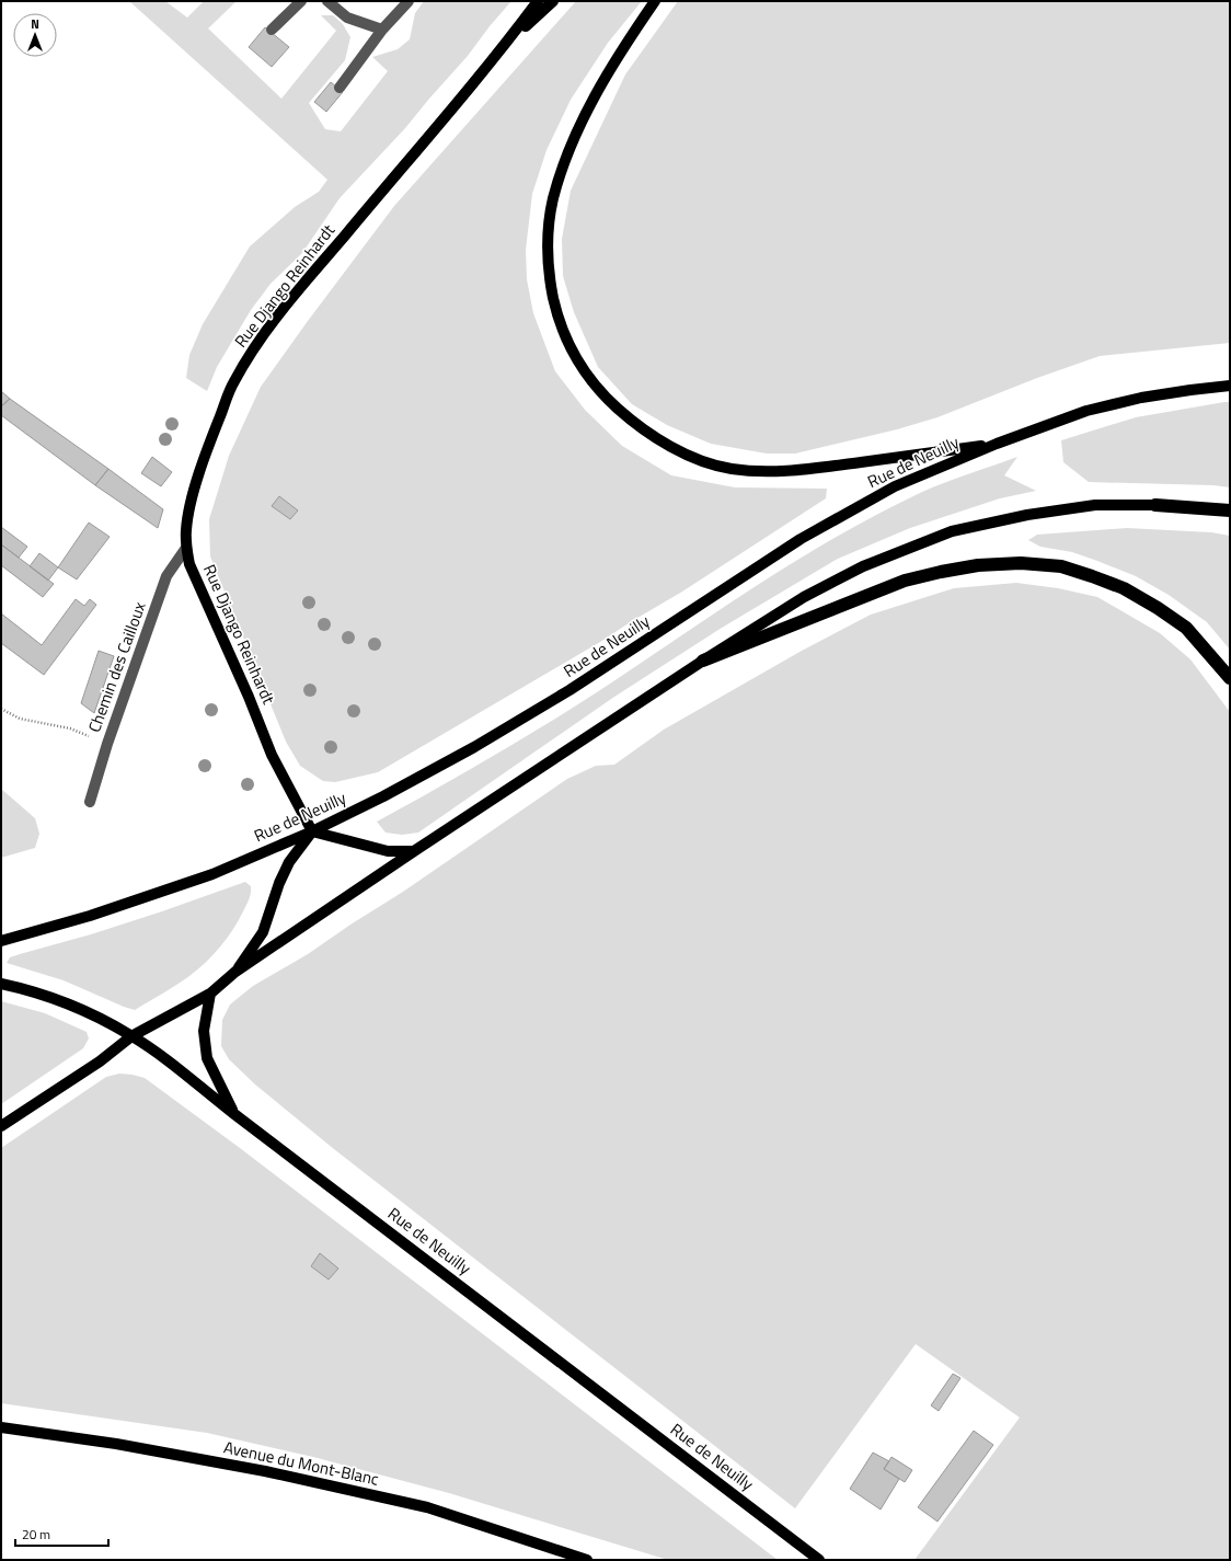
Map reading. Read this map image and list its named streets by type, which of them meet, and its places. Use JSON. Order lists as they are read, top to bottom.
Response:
{
  "streets": {
    "main road": ["Rue Django Reinhardt", "Rue de Neuilly", "Avenue du Mont-Blanc"],
    "lane": ["Chemin des Cailloux"]
  },
  "crossings": [
    ["Rue Django Reinhardt", "Rue de Neuilly"],
    ["Rue Django Reinhardt", "Chemin des Cailloux"]
  ],
  "scale_bar": "20 m",
  "north": "top"
}
